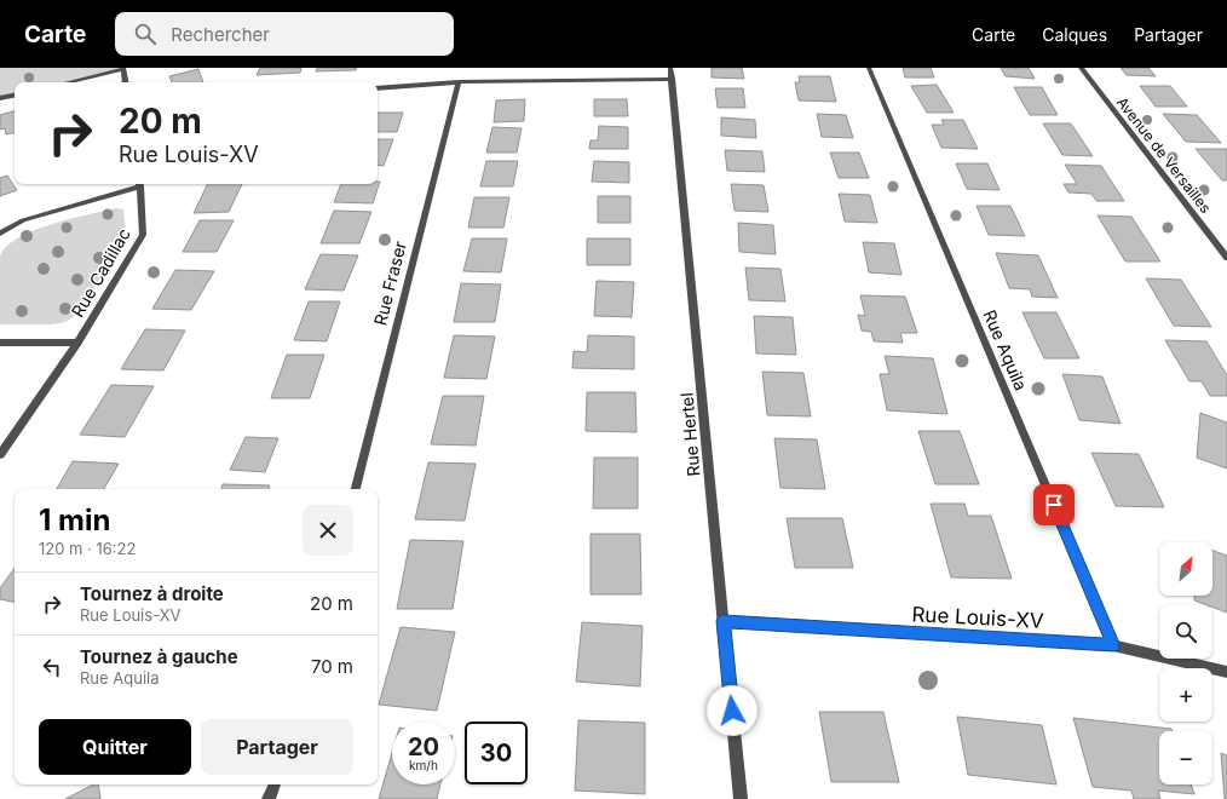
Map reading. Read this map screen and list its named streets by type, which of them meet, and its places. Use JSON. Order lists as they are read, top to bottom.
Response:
{
  "streets": {
    "street": [
      "Avenue de Versailles",
      "Rue Cadillac",
      "Rue Fraser",
      "Rue Aquila",
      "Rue Hertel",
      "Rue Louis-XV"
    ]
  },
  "crossings": [
    ["Rue Aquila", "Rue Louis-XV"],
    ["Rue Hertel", "Rue Louis-XV"]
  ],
  "north": "top right",
  "page": {
    "header": "Carte",
    "search": "Rechercher",
    "nav": ["Carte", "Calques", "Partager"],
    "turn": ["20 m", "Rue Louis-XV"],
    "heading": ["1 min", "120 m · 16:22"],
    "map_buttons": ["+", "−"],
    "list": [
      {
        "name": "Tournez à droite",
        "note": "Rue Louis-XV",
        "value": "20 m"
      },
      {
        "name": "Tournez à gauche",
        "note": "Rue Aquila",
        "value": "70 m"
      }
    ],
    "buttons": ["Quitter", "Partager"],
    "speed": "20 km/h",
    "limit": "30"
  }
}
